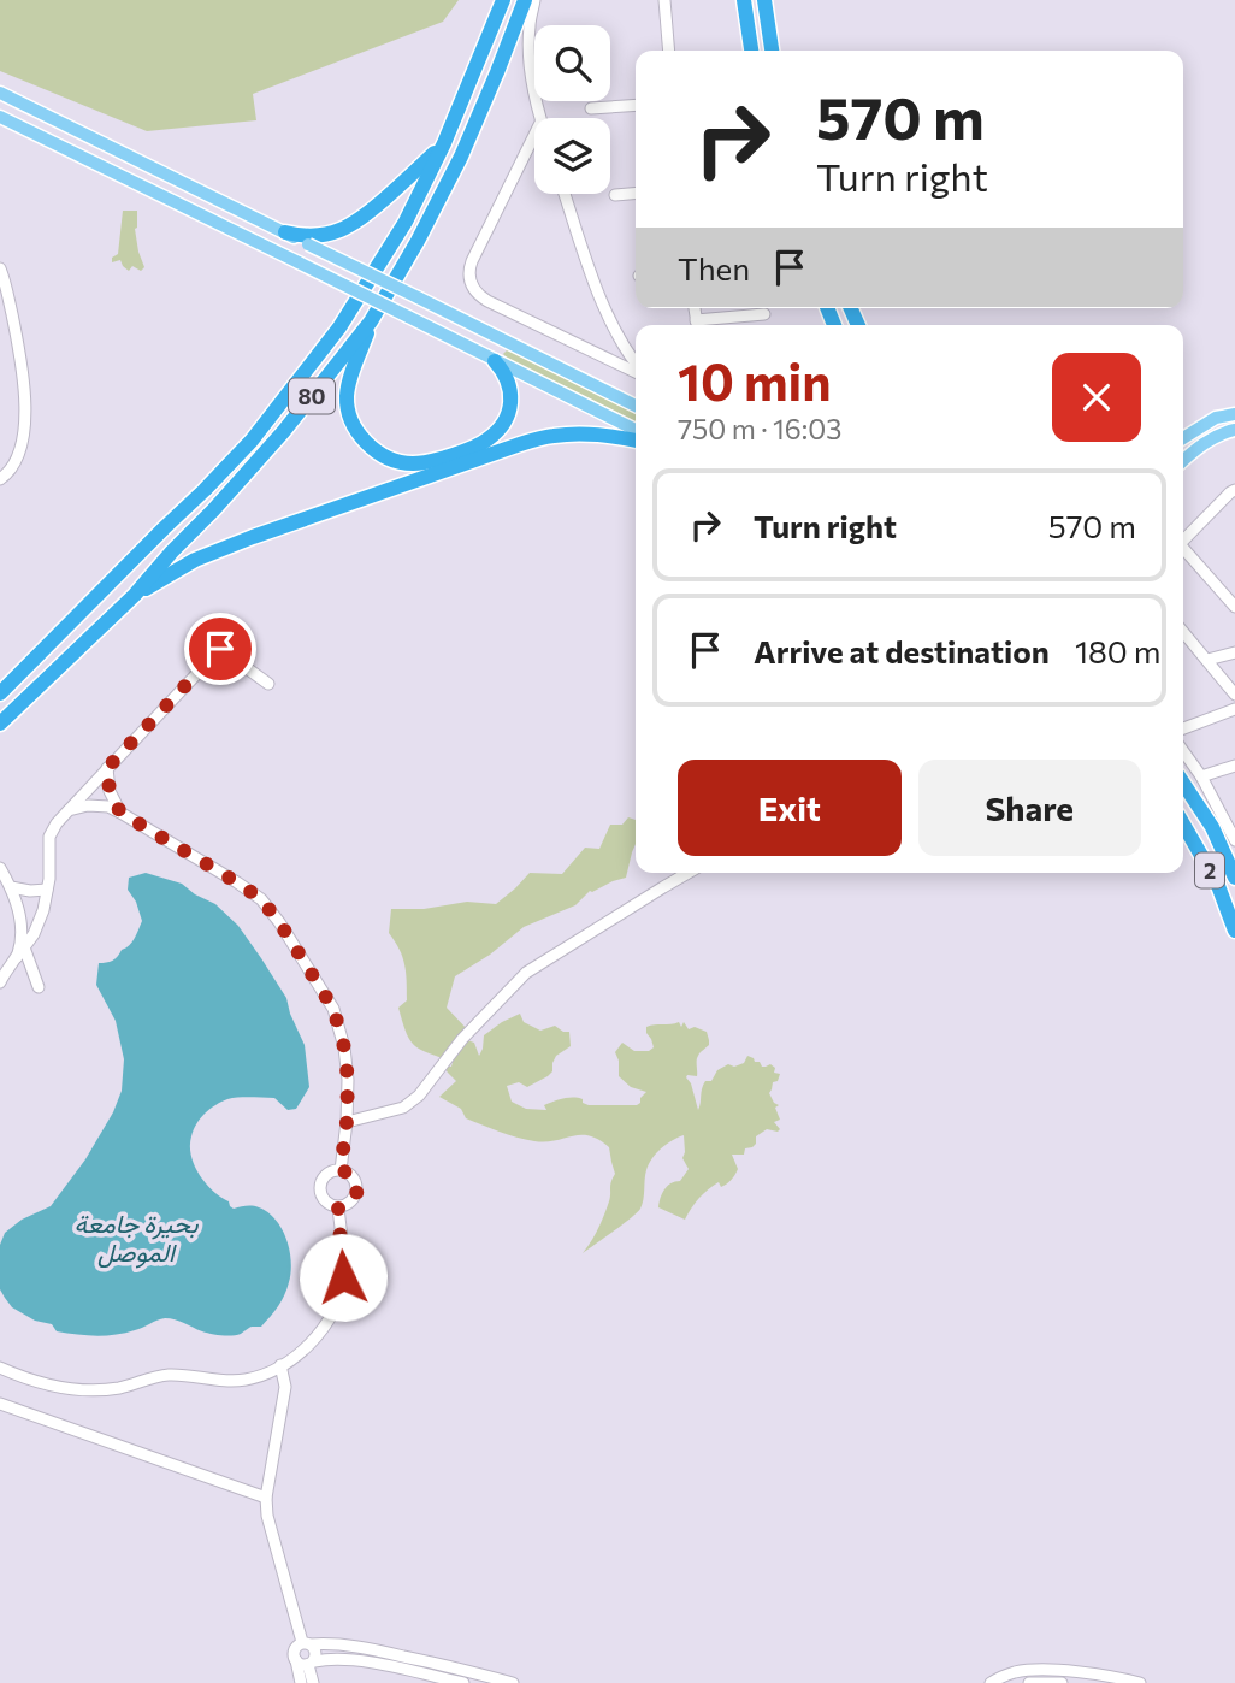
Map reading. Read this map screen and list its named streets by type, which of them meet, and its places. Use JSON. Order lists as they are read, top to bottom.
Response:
{
  "streets": {
    "highway": ["80", "2"]
  },
  "water": ["بحيرة جامعة الموصل"],
  "page": {
    "turn": ["570 m", "Turn right"],
    "then": "Then",
    "heading": ["10 min", "750 m · 16:03"],
    "list": [
      {
        "name": "Turn right",
        "value": "570 m"
      },
      {
        "name": "Arrive at destination",
        "value": "180 m"
      }
    ],
    "buttons": ["Exit", "Share"]
  }
}
